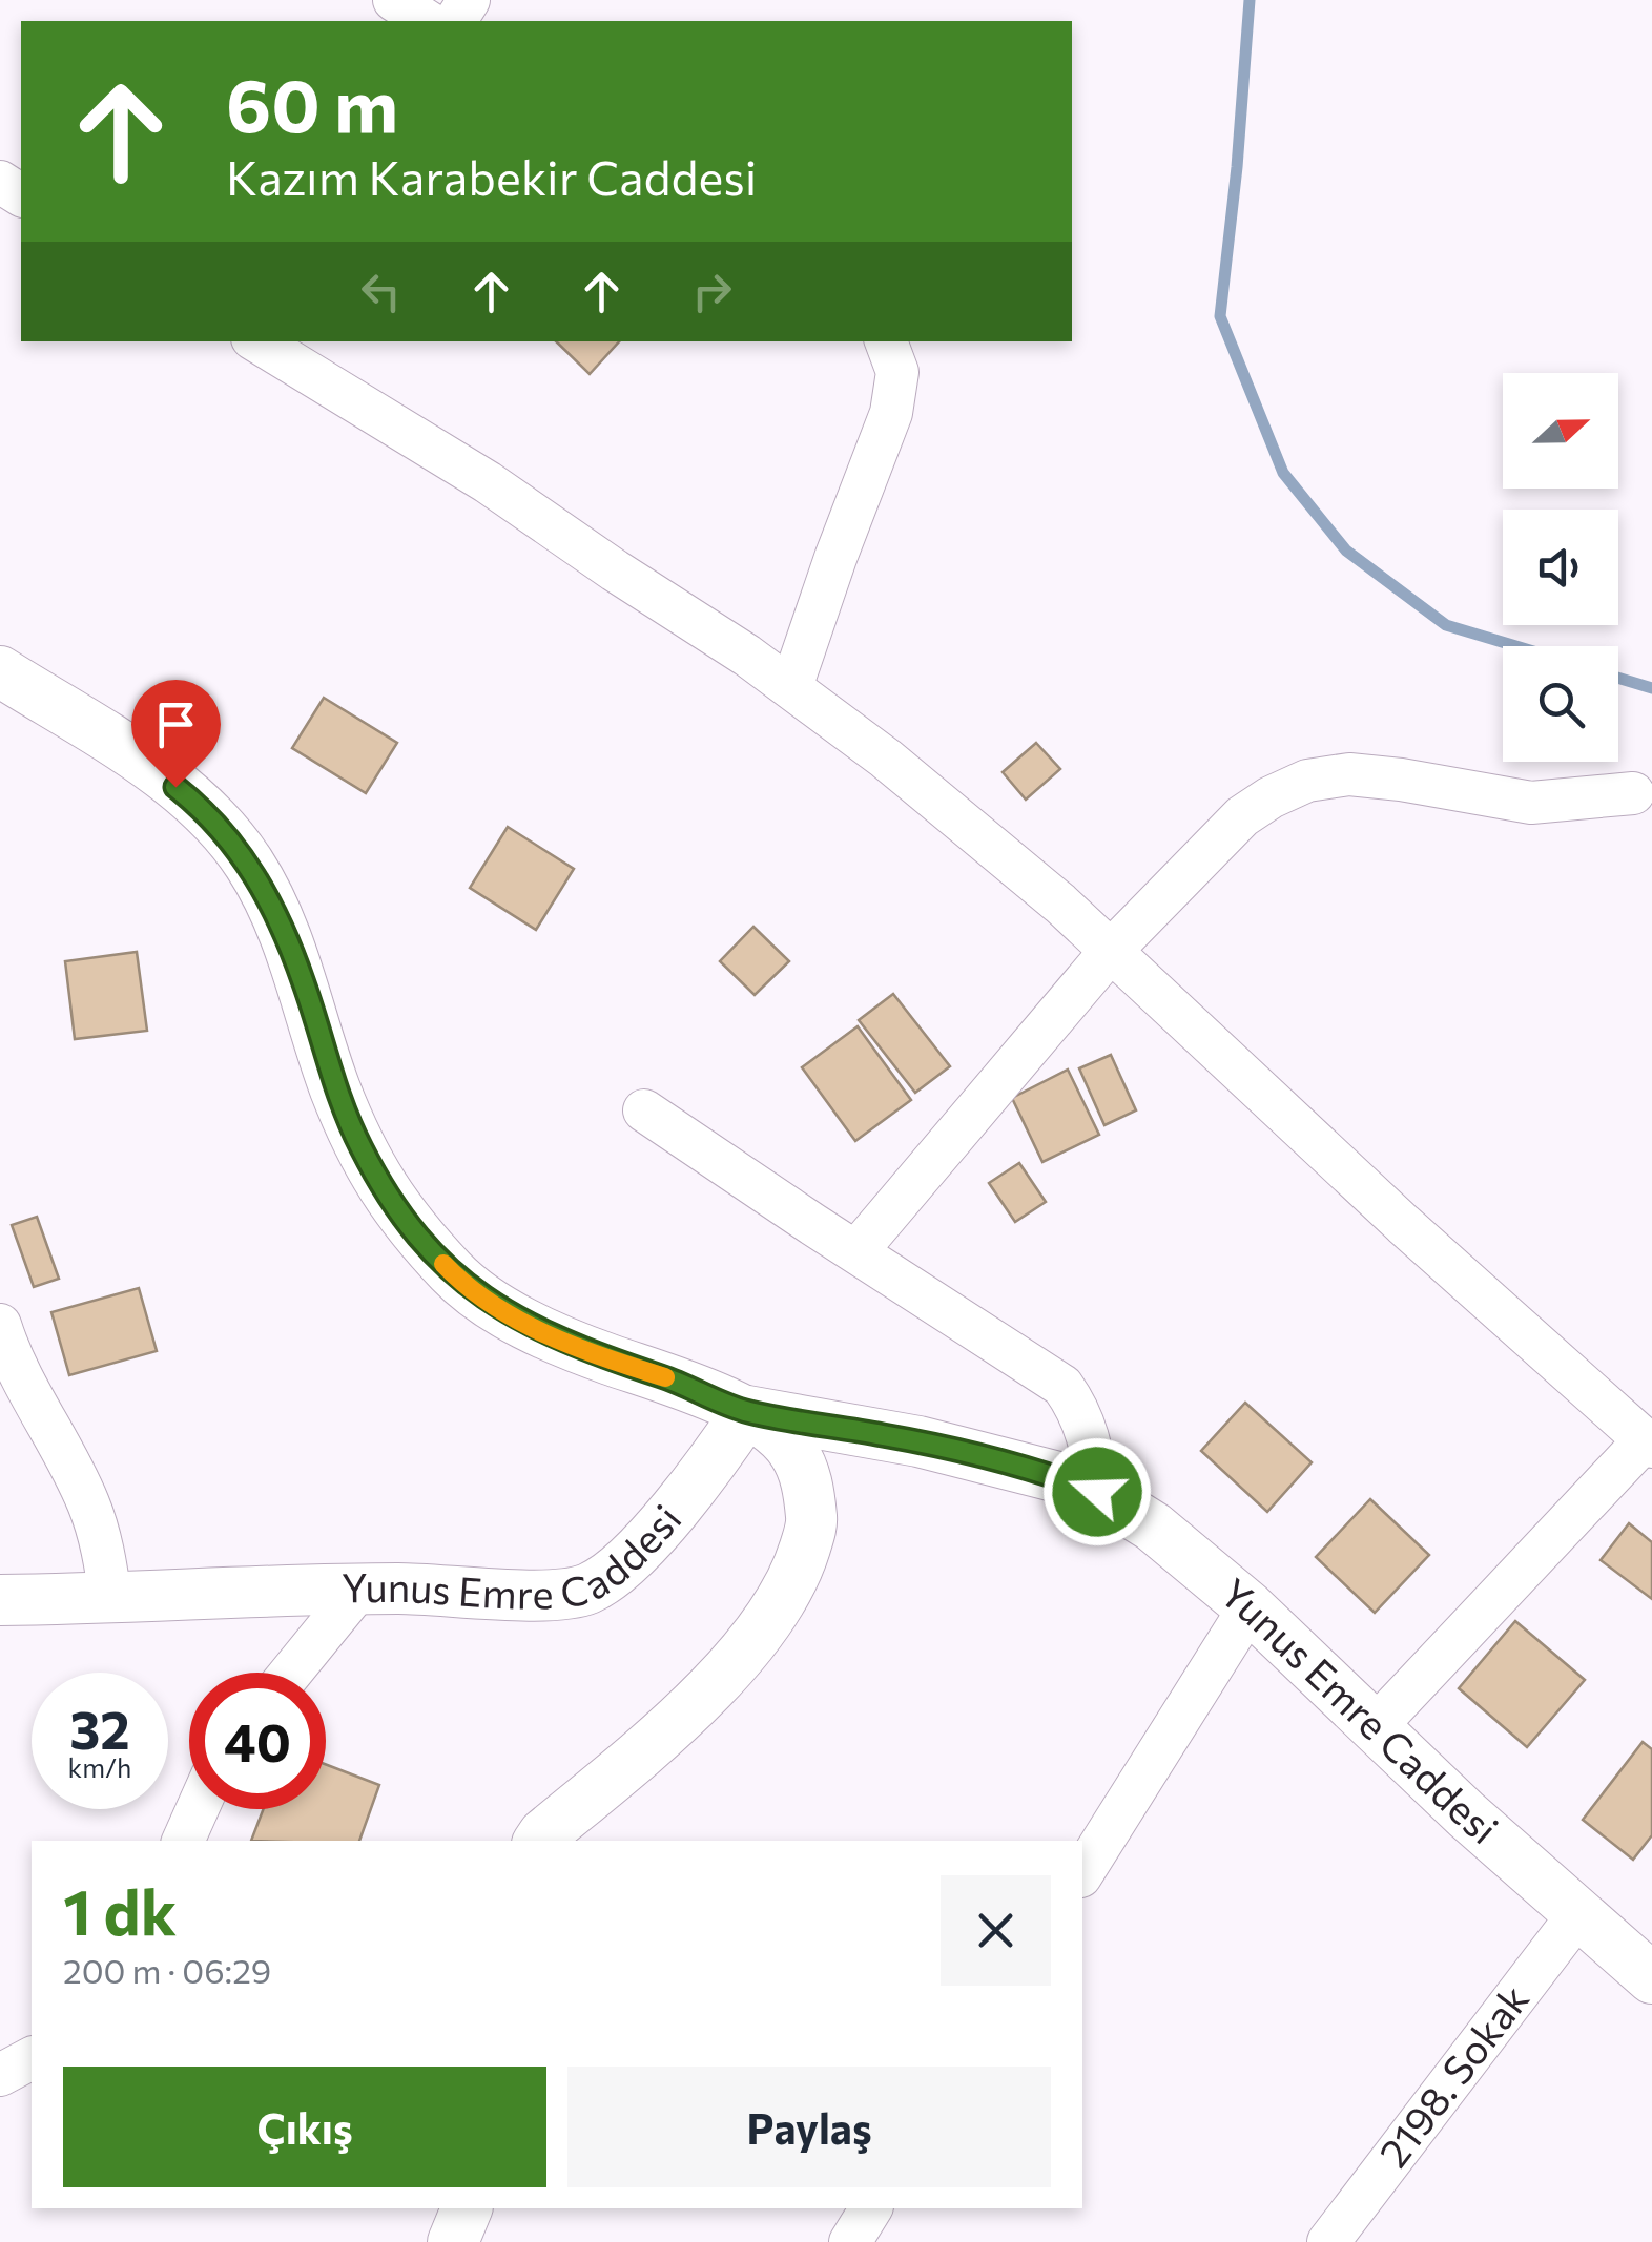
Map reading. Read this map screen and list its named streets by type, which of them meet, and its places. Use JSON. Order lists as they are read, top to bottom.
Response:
{
  "streets": {
    "street": ["Yunus Emre Caddesi", "2198. Sokak"]
  },
  "crossings": [
    ["Yunus Emre Caddesi", "2198. Sokak"]
  ],
  "north": "right",
  "page": {
    "turn": ["60 m", "Kazım Karabekir Caddesi"],
    "speed": "32 km/h",
    "limit": "40",
    "heading": ["1 dk", "200 m · 06:29"],
    "buttons": ["Çıkış", "Paylaş"]
  }
}
